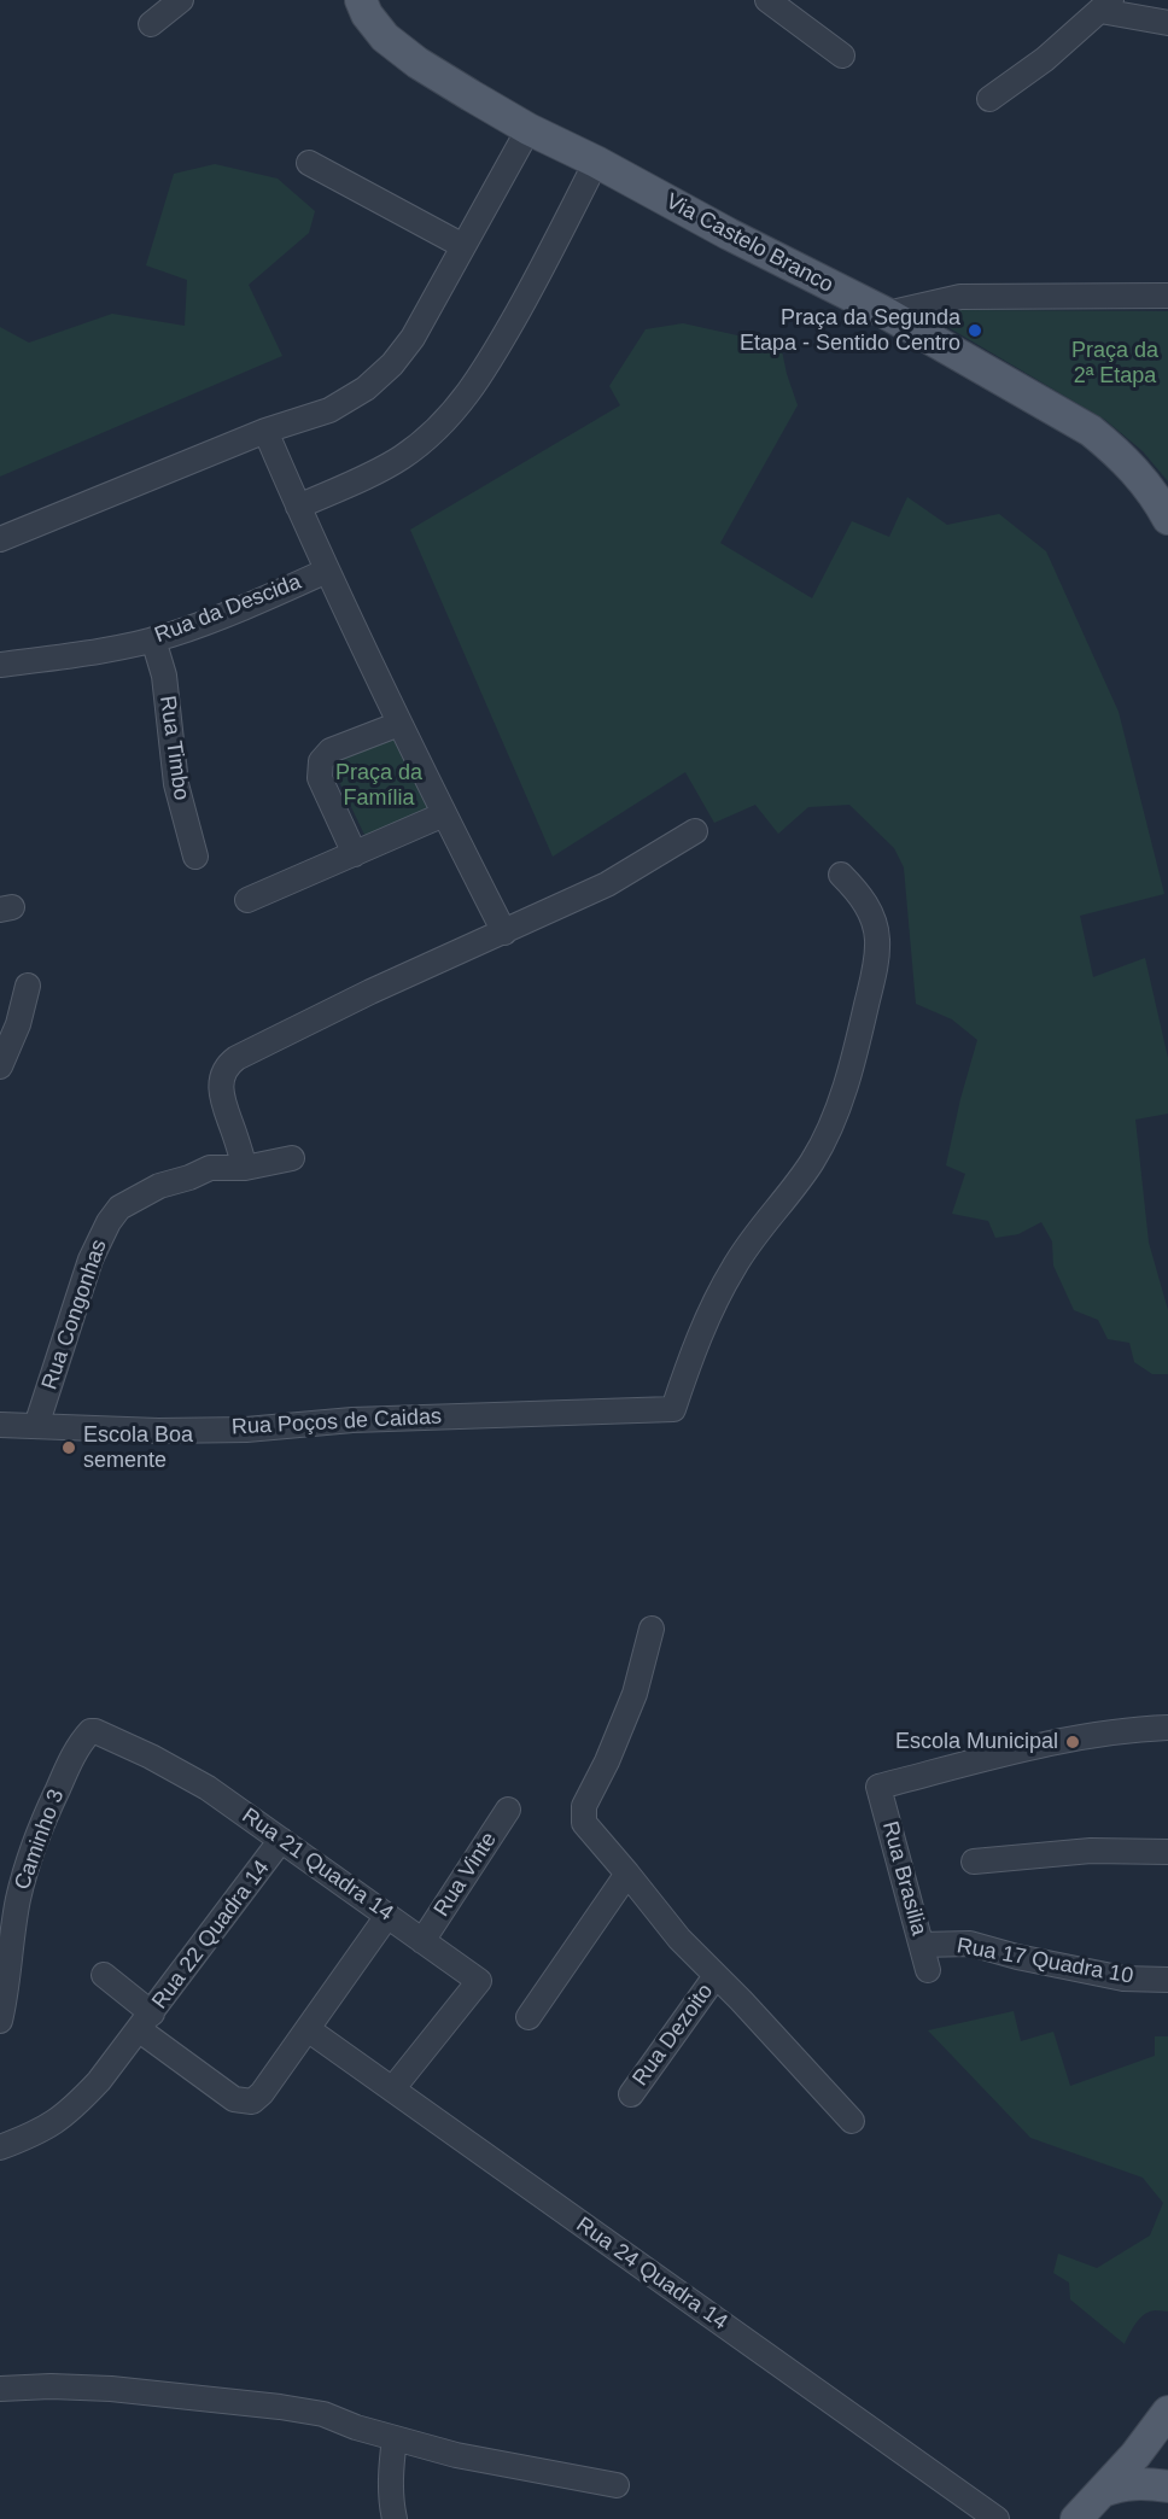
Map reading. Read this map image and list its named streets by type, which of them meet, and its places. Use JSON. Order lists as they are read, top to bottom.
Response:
{
  "streets": {
    "main road": ["Via Castelo Branco"],
    "street": [
      "Rua da Descida",
      "Rua Timbo",
      "Rua Congonhas",
      "Rua Poços de Caidas",
      "Caminho 3",
      "Rua 21 Quadra 14",
      "Rua Vinte",
      "Rua Brasilia",
      "Rua 22 Quadra 14",
      "Rua 17 Quadra 10",
      "Rua Dezoito",
      "Rua 24 Quadra 14"
    ]
  },
  "crossings": [
    ["Rua da Descida", "Rua Timbo"],
    ["Rua Congonhas", "Rua Poços de Caidas"],
    ["Caminho 3", "Rua 21 Quadra 14"],
    ["Rua 21 Quadra 14", "Rua Vinte"],
    ["Rua 21 Quadra 14", "Rua 22 Quadra 14"],
    ["Rua 21 Quadra 14", "Rua 24 Quadra 14"],
    ["Rua Brasilia", "Rua 17 Quadra 10"]
  ],
  "parks": ["Praça da 2ª Etapa", "Praça da Família"],
  "places": ["Praça da Segunda Etapa - Sentido Centro", "Escola Boa semente", "Escola Municipal"]
}
